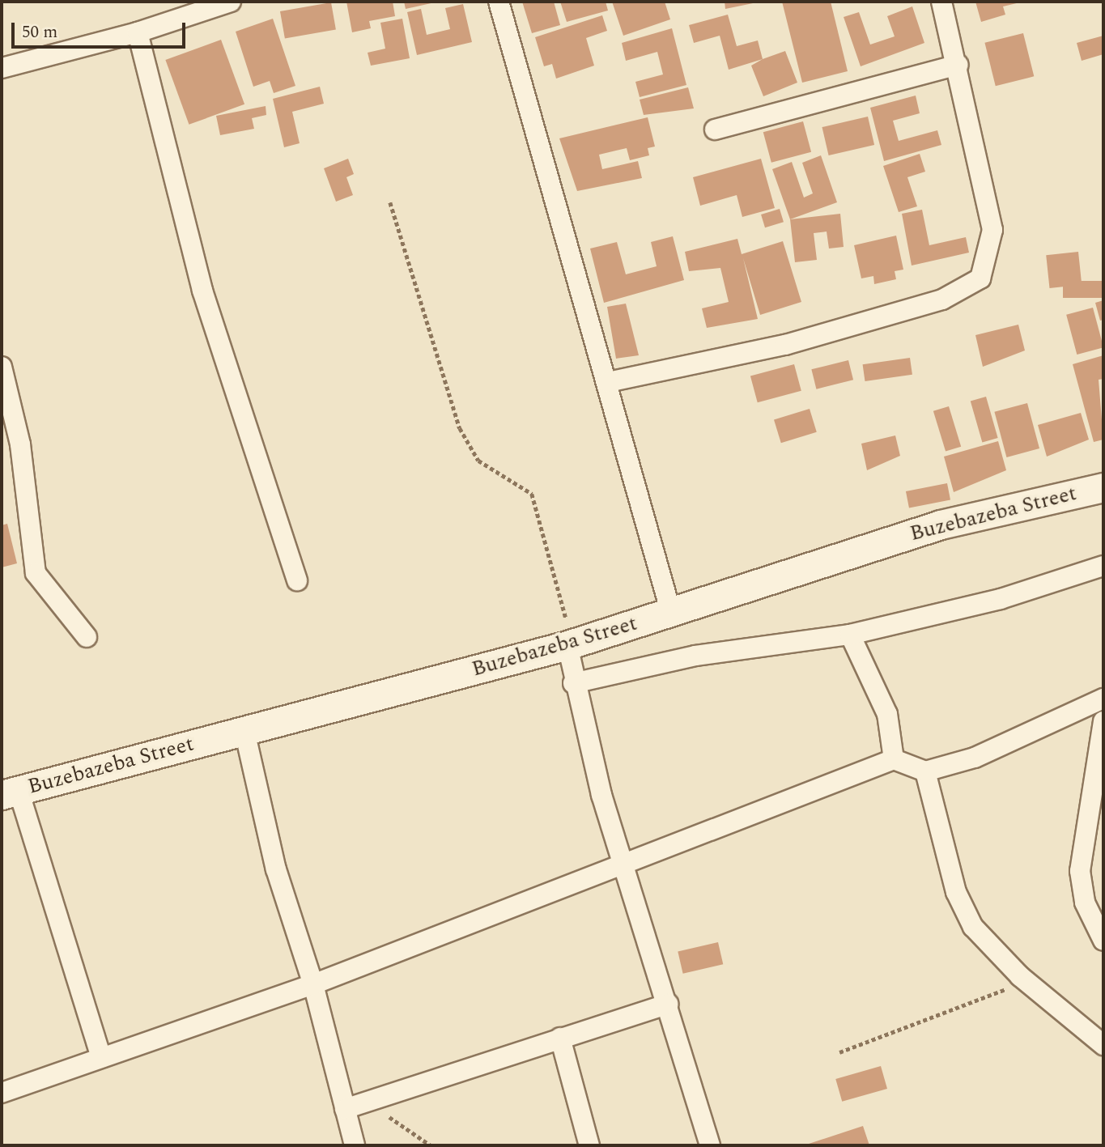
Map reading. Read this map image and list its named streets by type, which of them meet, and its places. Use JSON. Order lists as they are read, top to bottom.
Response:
{
  "streets": {
    "street": ["Buzebazeba Street"]
  },
  "scale_bar": "50 m"
}
